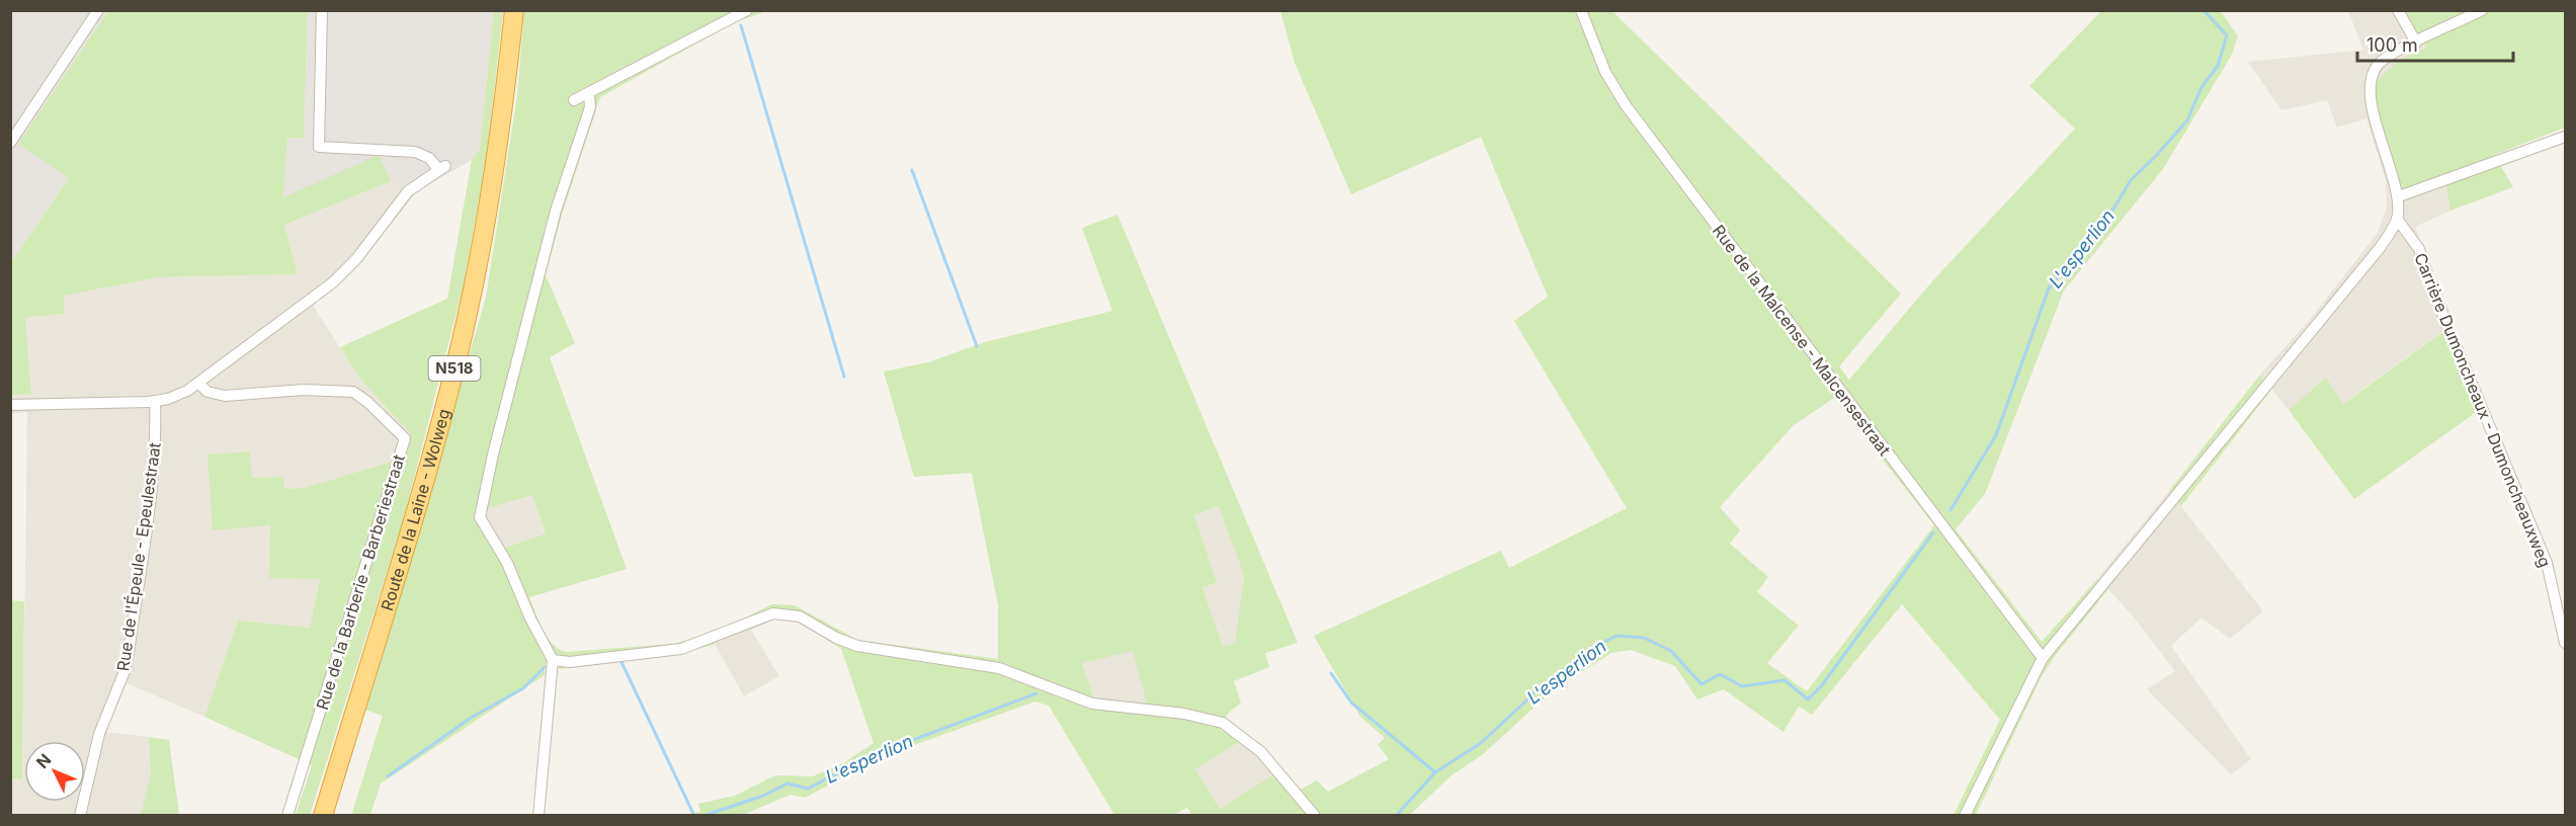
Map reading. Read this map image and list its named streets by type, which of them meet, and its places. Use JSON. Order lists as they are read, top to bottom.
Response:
{
  "streets": {
    "highway": ["N518", "Route de la Laine - Wolweg"],
    "street": [
      "Rue de la Malcense - Malcensestraat",
      "Carrière Dumoncheaux - Dumoncheauxweg",
      "Rue de l'Épeule - Epeulestraat",
      "Rue de la Barberie - Barberiestraat"
    ]
  },
  "water": ["L'esperlion"],
  "scale_bar": "100 m",
  "north": "top left"
}
